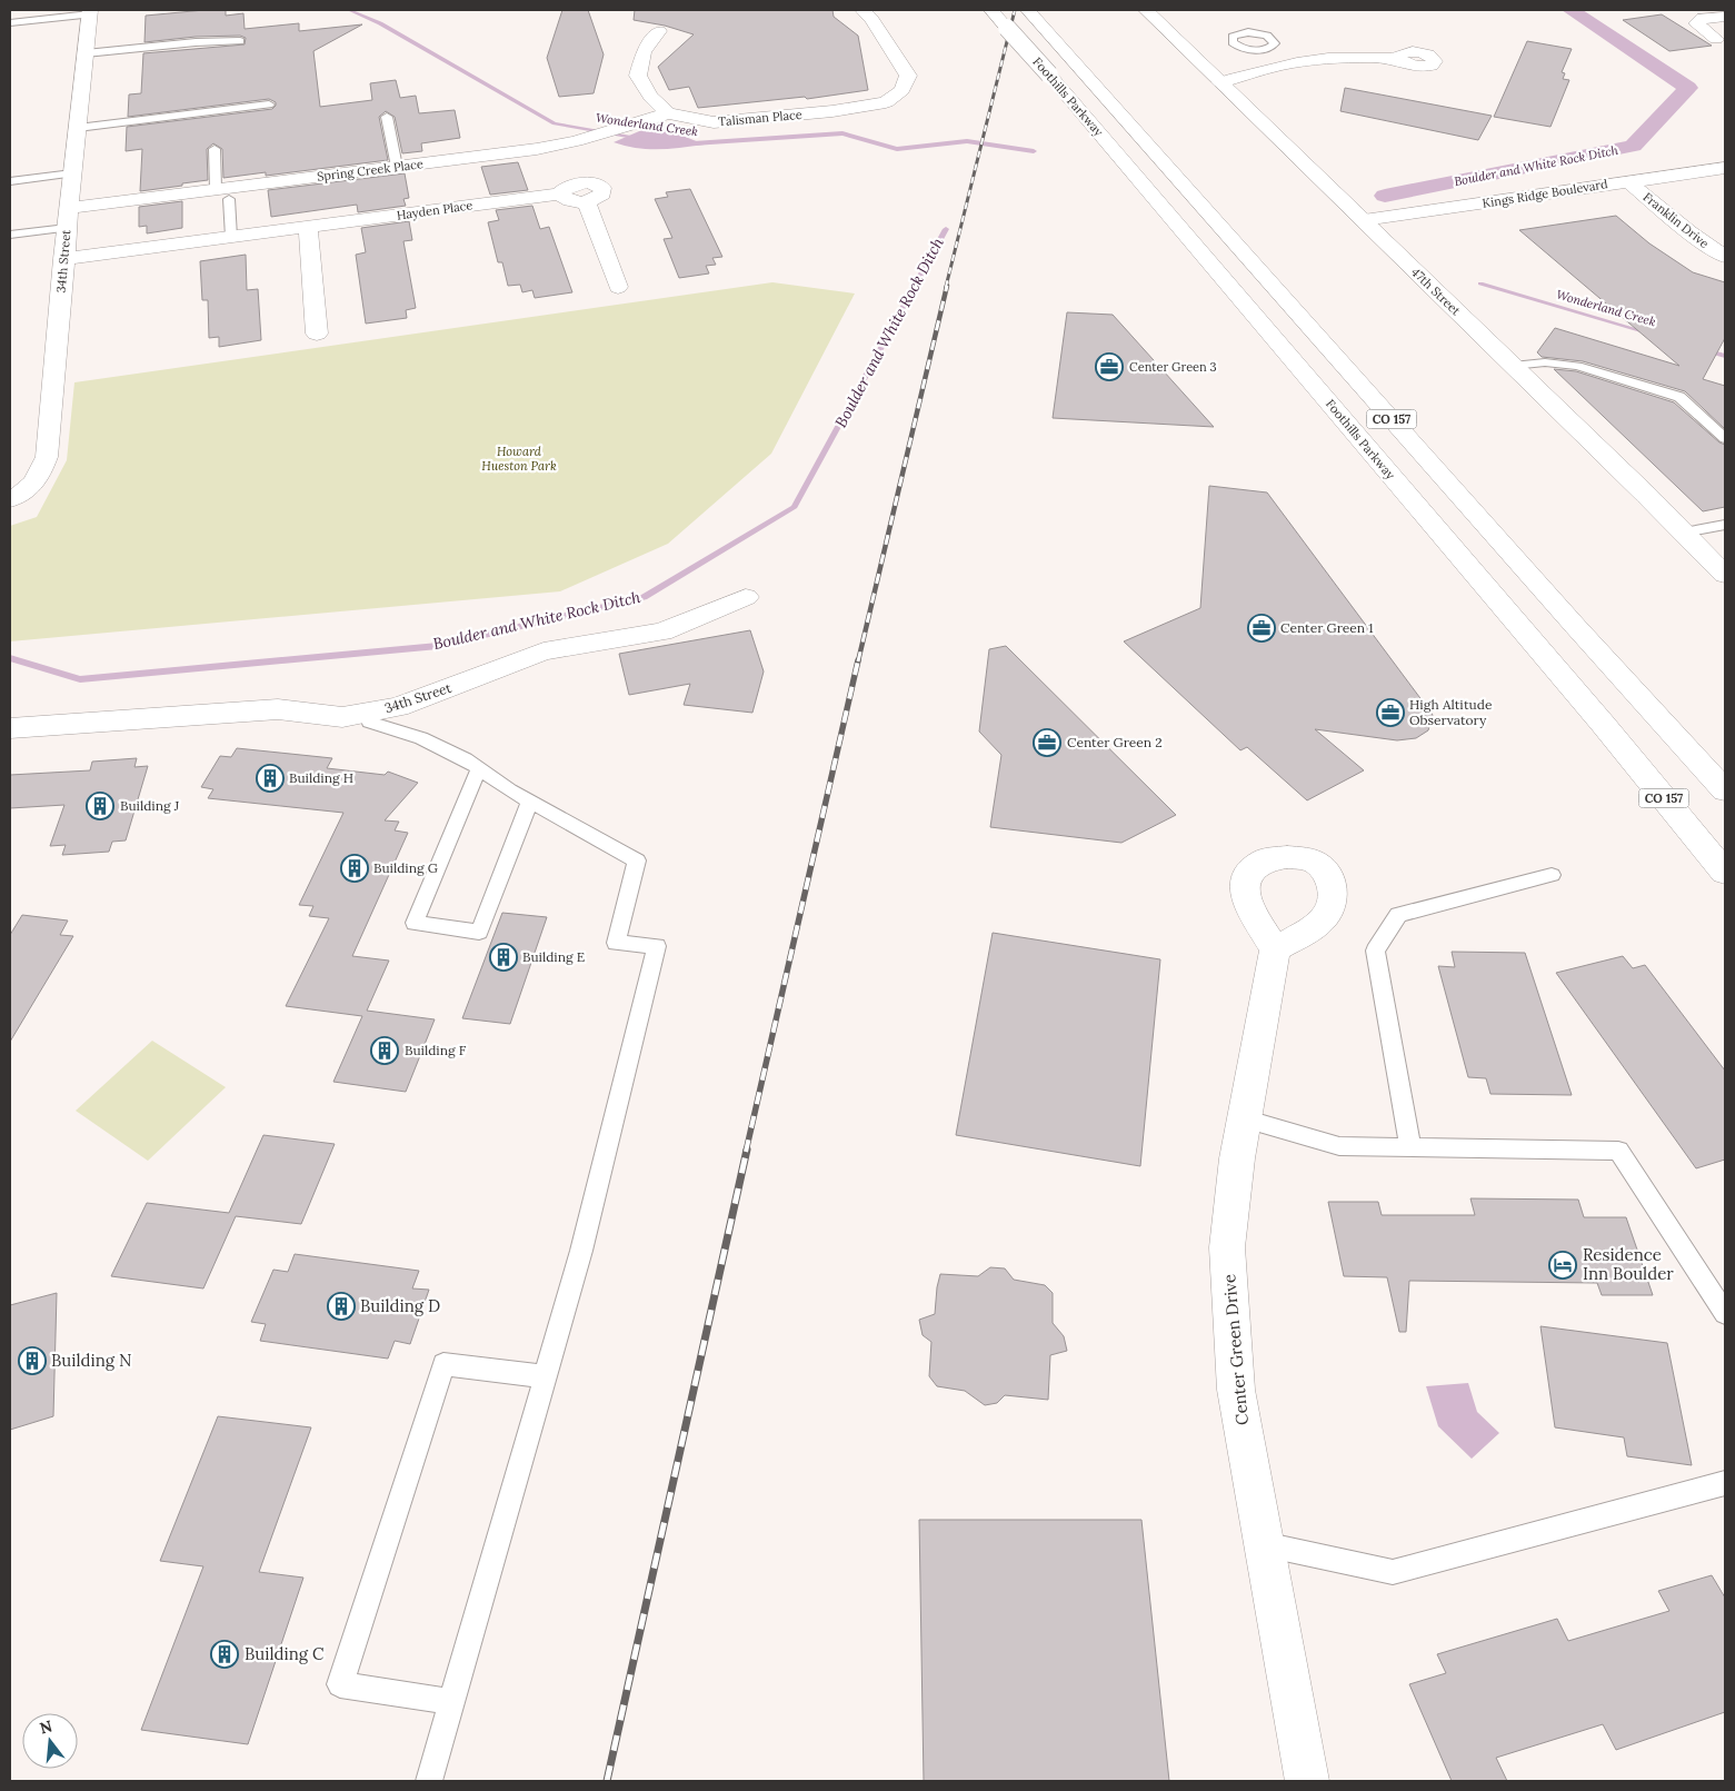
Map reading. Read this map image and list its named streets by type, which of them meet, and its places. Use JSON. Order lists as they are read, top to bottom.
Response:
{
  "streets": {
    "main road": [
      "Foothills Parkway",
      "Talisman Place",
      "Spring Creek Place",
      "Kings Ridge Boulevard",
      "Hayden Place",
      "Franklin Drive",
      "34th Street",
      "47th Street",
      "CO 157",
      "Center Green Drive"
    ]
  },
  "crossings": [
    ["Talisman Place", "Spring Creek Place"],
    ["Spring Creek Place", "34th Street"],
    ["Kings Ridge Boulevard", "Franklin Drive"],
    ["Kings Ridge Boulevard", "47th Street"],
    ["Hayden Place", "34th Street"]
  ],
  "water": ["Wonderland Creek", "Boulder and White Rock Ditch"],
  "parks": ["Howard Hueston Park"],
  "places": {
    "office": [
      "Center Green 3",
      "Center Green 1",
      "High Altitude Observatory",
      "Center Green 2"
    ],
    "building": [
      "Building H",
      "Building J",
      "Building G",
      "Building E",
      "Building F",
      "Building D",
      "Building N",
      "Building C"
    ],
    "hotel": ["Residence Inn Boulder"]
  },
  "north": "top"
}
